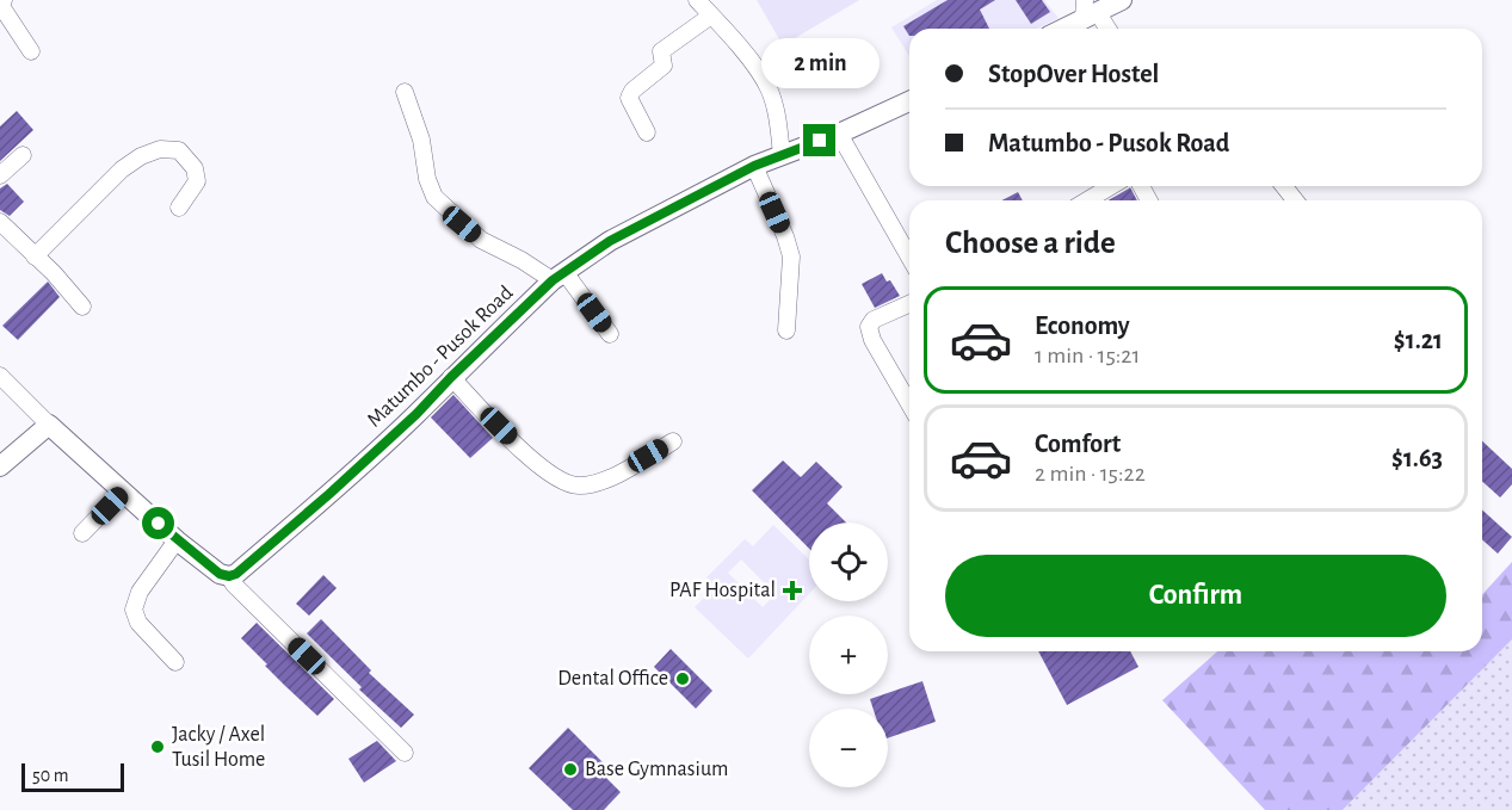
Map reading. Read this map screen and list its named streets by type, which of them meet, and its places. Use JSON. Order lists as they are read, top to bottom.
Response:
{
  "streets": {
    "street": ["Matumbo - Pusok Road"]
  },
  "places": {
    "health": ["PAF Hospital"],
    "other": ["Dental Office", "Jacky / Axel Tusil Home", "Base Gymnasium"]
  },
  "scale_bar": "50 m",
  "page": {
    "banner": ["StopOver Hostel", "Matumbo - Pusok Road"],
    "bubble": "2 min",
    "heading": "Choose a ride",
    "list": [
      {
        "name": "Economy",
        "note": "1 min · 15:21",
        "value": "$1.21"
      },
      {
        "name": "Comfort",
        "note": "2 min · 15:22",
        "value": "$1.63"
      }
    ],
    "map_buttons": ["+", "−"],
    "buttons": "Confirm",
    "scale": "50 m"
  }
}
